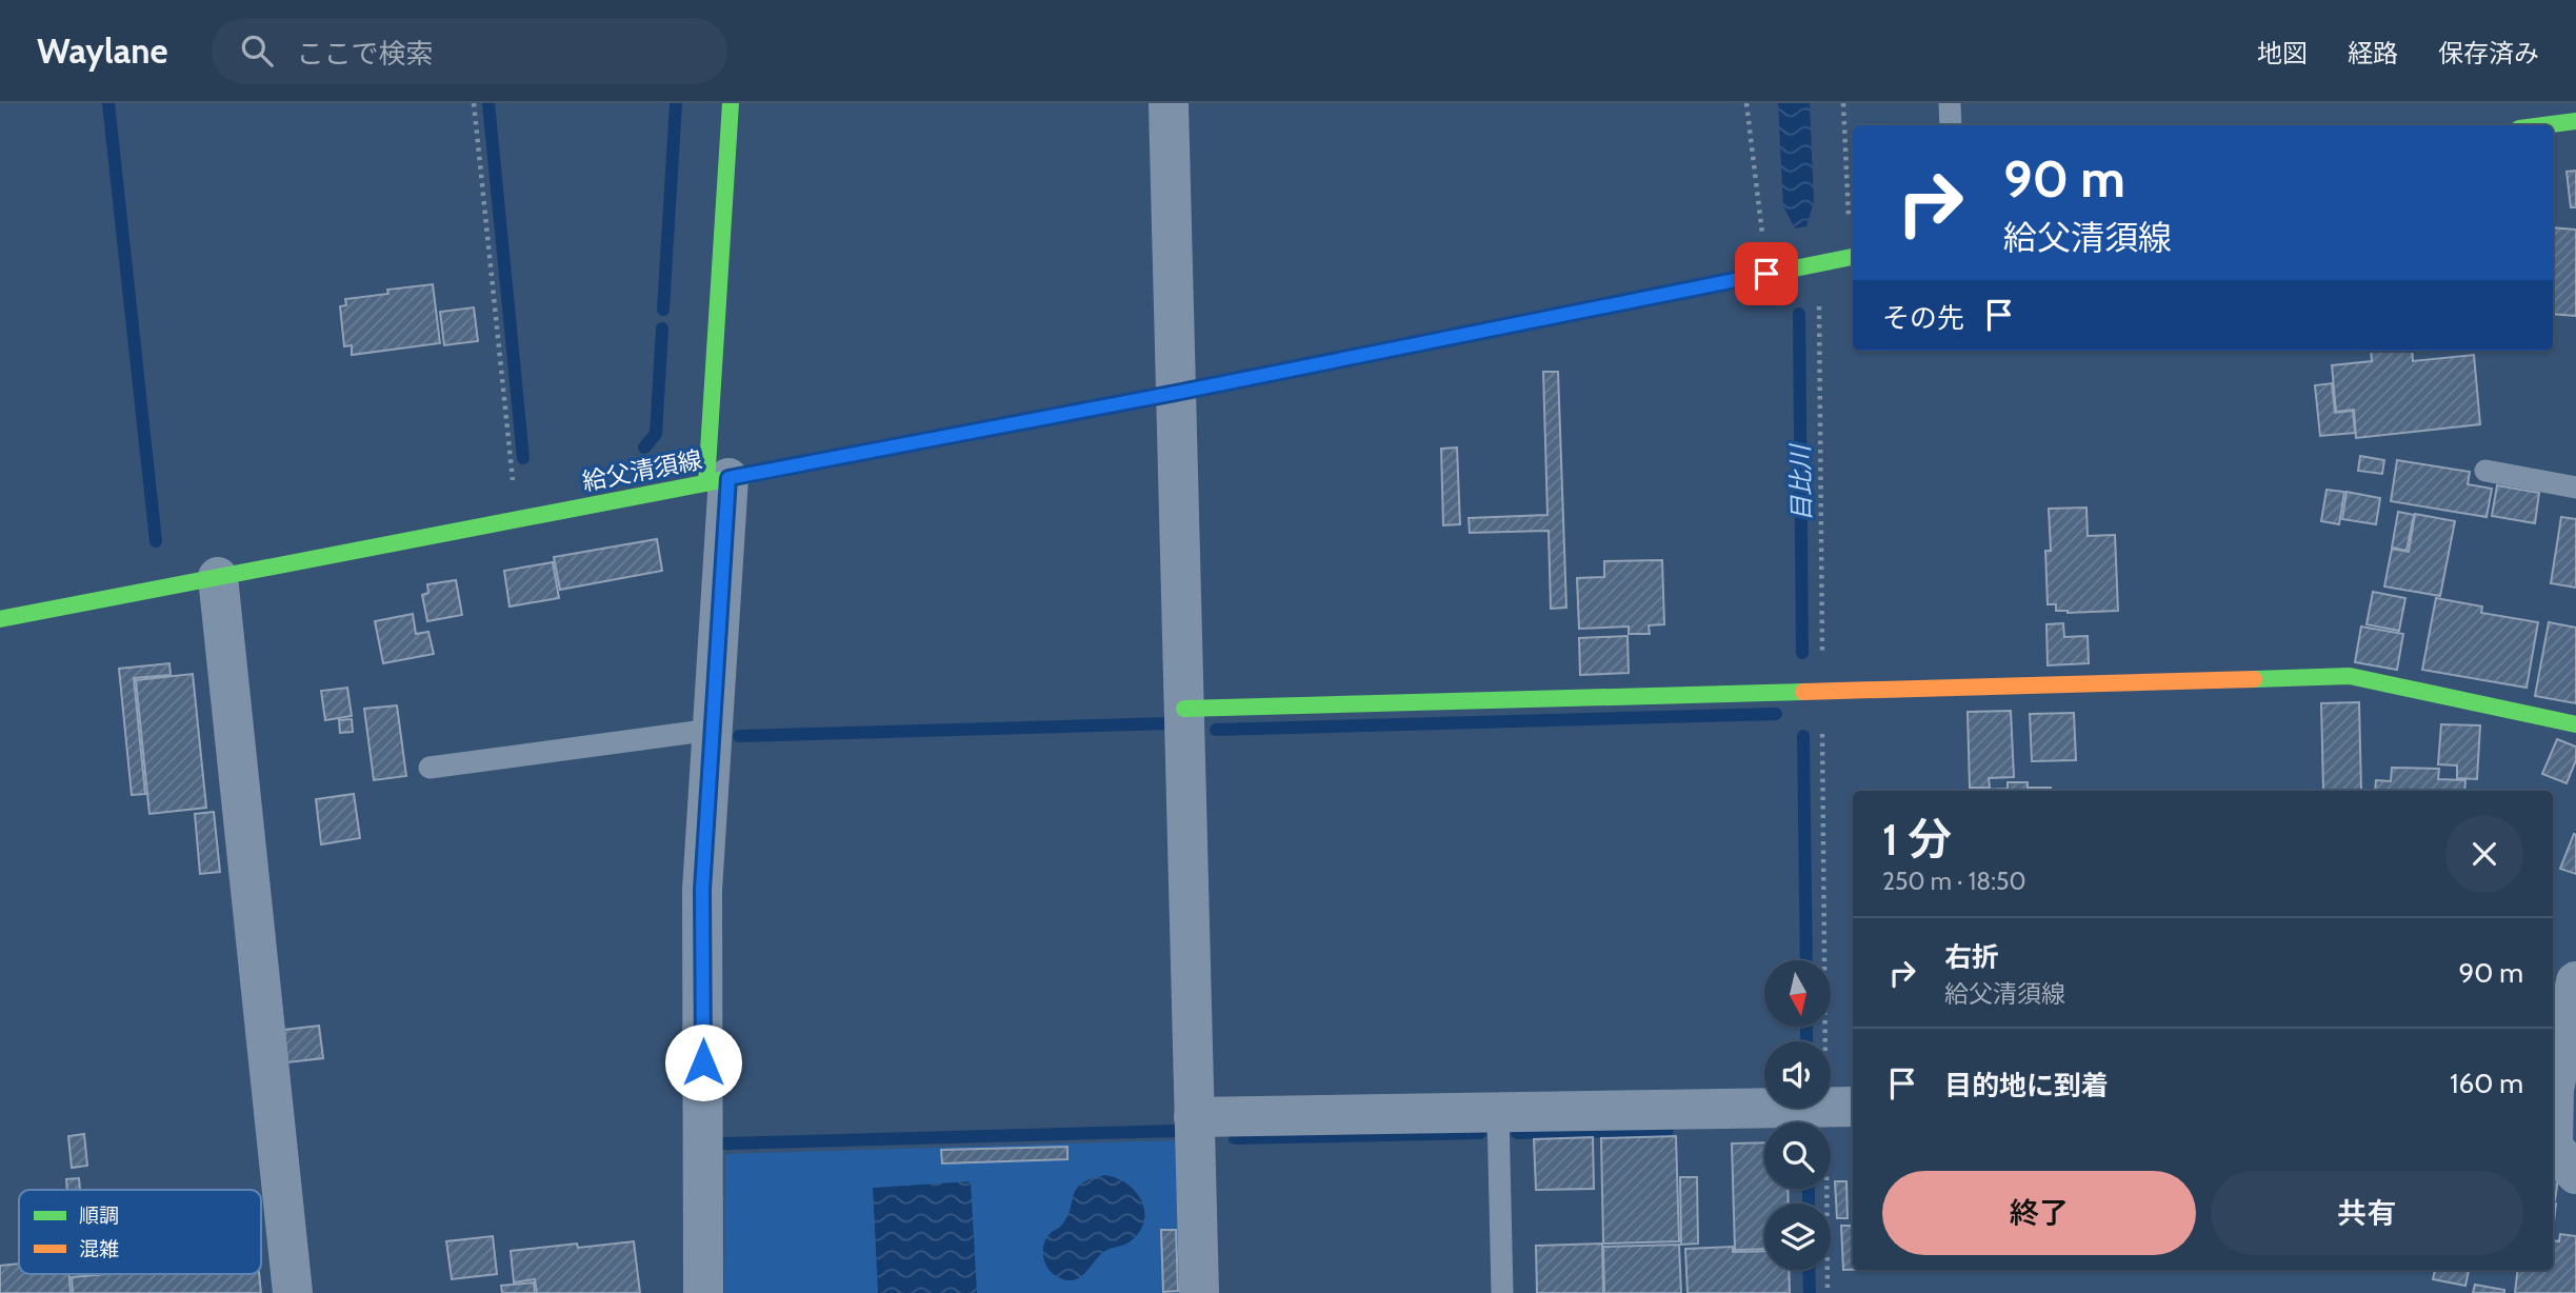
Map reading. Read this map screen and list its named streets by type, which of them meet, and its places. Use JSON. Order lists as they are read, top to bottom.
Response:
{
  "streets": {
    "main road": ["給父清須線"]
  },
  "water": ["目比川"],
  "legend": ["順調", "混雑"],
  "north": "bottom",
  "page": {
    "header": "Waylane",
    "search": "ここで検索",
    "nav": ["地図", "経路", "保存済み"],
    "turn": ["90 m", "給父清須線"],
    "then": "その先",
    "heading": ["1 分", "250 m · 18:50"],
    "list": [
      {
        "name": "右折",
        "note": "給父清須線",
        "value": "90 m"
      },
      {
        "name": "目的地に到着",
        "value": "160 m"
      }
    ],
    "buttons": ["終了", "共有"]
  }
}
